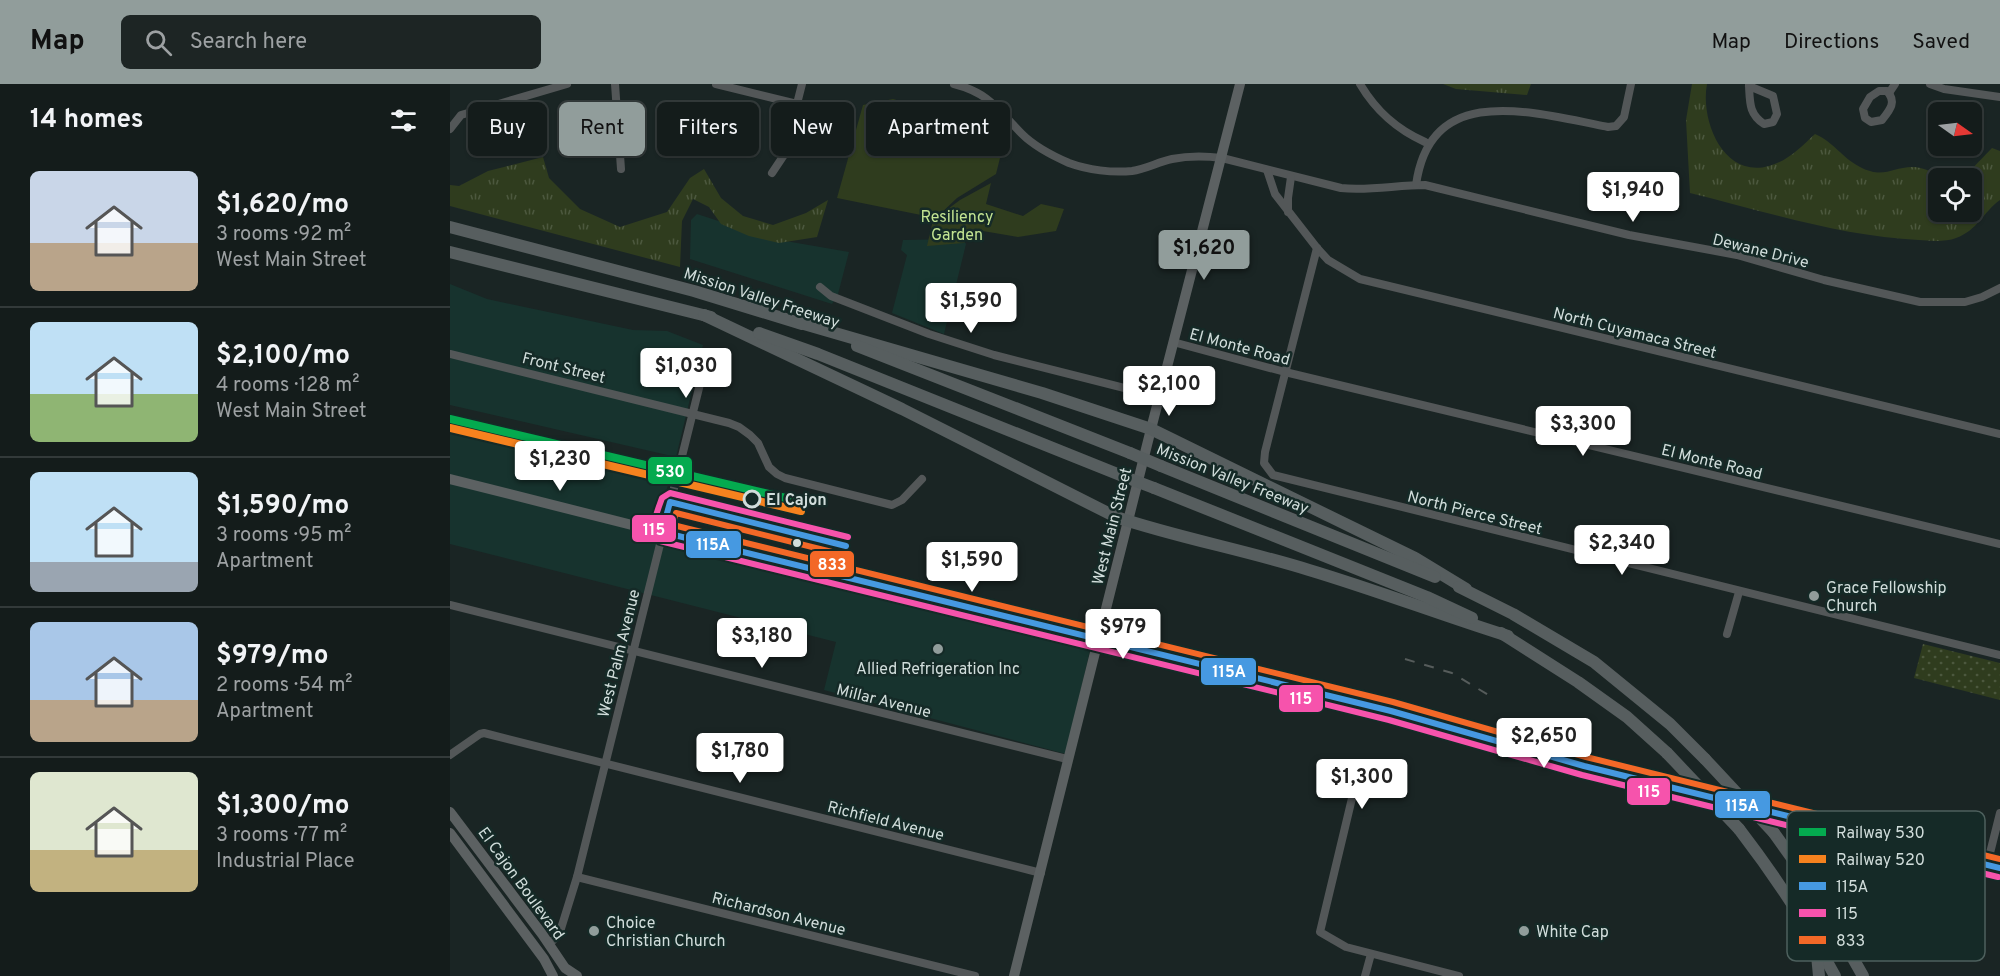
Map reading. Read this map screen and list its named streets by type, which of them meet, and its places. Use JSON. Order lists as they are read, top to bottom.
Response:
{
  "streets": {
    "highway": ["Mission Valley Freeway"],
    "main road": ["West Main Street", "El Cajon Boulevard"],
    "street": [
      "Dewane Drive",
      "North Cuyamaca Street",
      "El Monte Road",
      "Front Street",
      "North Pierce Street",
      "West Palm Avenue",
      "Millar Avenue",
      "Richfield Avenue",
      "Richardson Avenue"
    ]
  },
  "crossings": [
    ["Dewane Drive", "North Cuyamaca Street"],
    ["El Monte Road", "North Pierce Street"],
    ["El Monte Road", "West Main Street"],
    ["Front Street", "West Palm Avenue"],
    ["West Main Street", "Millar Avenue"],
    ["West Main Street", "Richfield Avenue"],
    ["West Palm Avenue", "Millar Avenue"],
    ["West Palm Avenue", "Richfield Avenue"],
    ["West Palm Avenue", "El Cajon Boulevard"],
    ["West Palm Avenue", "Richardson Avenue"]
  ],
  "parks": ["Resiliency Garden"],
  "places": [
    "El Cajon",
    "Grace Fellowship Church",
    "Allied Refrigeration Inc",
    "Choice Christian Church",
    "White Cap"
  ],
  "lines": [
    "rail line 530",
    "rail line 520",
    "transit line 115",
    "transit line 115A",
    "transit line 833"
  ],
  "legend": [
    "Railway 530",
    "Railway 520",
    "115A",
    "115",
    "833"
  ],
  "north": "right",
  "page": {
    "header": "Map",
    "search": "Search here",
    "nav": ["Map", "Directions", "Saved"],
    "heading": "14 homes",
    "chip": [
      "Buy",
      "Rent",
      "Filters",
      "New",
      "Apartment"
    ],
    "list": [
      {
        "name": "$1,620/mo",
        "note": "3 rooms · 92 m² · West Main Street"
      },
      {
        "name": "$2,100/mo",
        "note": "4 rooms · 128 m² · West Main Street"
      },
      {
        "name": "$1,590/mo",
        "note": "3 rooms · 95 m² · Apartment"
      },
      {
        "name": "$979/mo",
        "note": "2 rooms · 54 m² · Apartment"
      },
      {
        "name": "$1,300/mo",
        "note": "3 rooms · 77 m² · Industrial Place"
      }
    ],
    "price": [
      "$1,940",
      "$1,620",
      "$1,590",
      "$1,030",
      "$2,100",
      "$3,300",
      "$1,230",
      "$2,340",
      "$1,590",
      "$979",
      "$3,180",
      "$2,650",
      "$1,780",
      "$1,300"
    ]
  }
}
